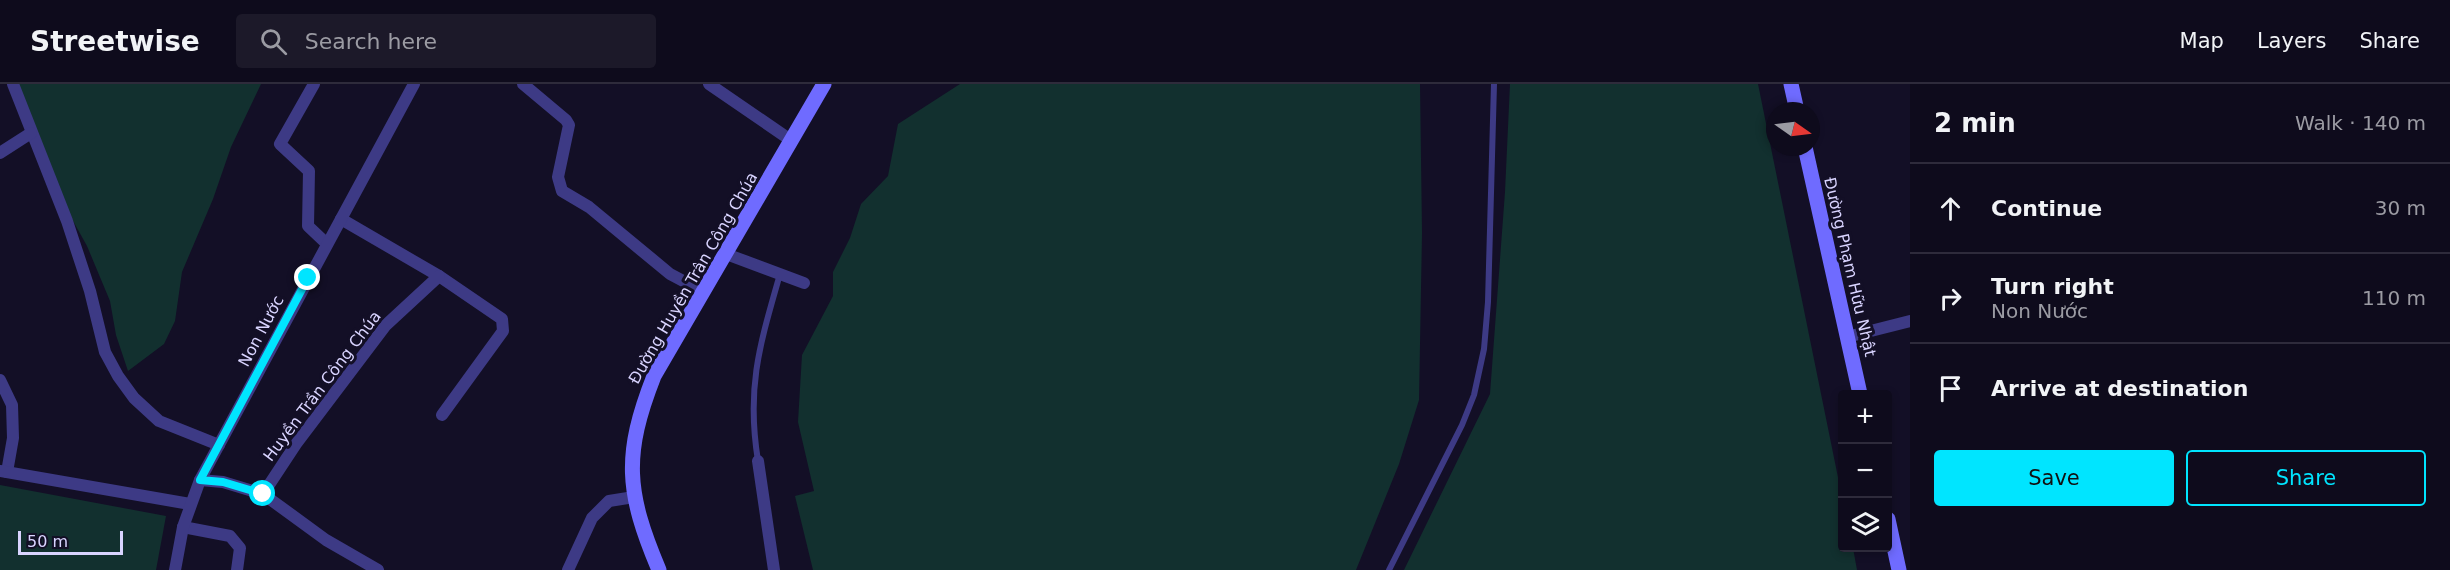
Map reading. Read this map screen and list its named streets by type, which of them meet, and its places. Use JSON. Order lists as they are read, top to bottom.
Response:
{
  "streets": {
    "street": [
      "Đường Phạm Hữu Nhật",
      "Đường Huyền Trân Công Chúa",
      "Non Nước",
      "Huyền Trần Công Chúa"
    ]
  },
  "scale_bar": "50 m",
  "north": "right",
  "page": {
    "header": "Streetwise",
    "search": "Search here",
    "nav": ["Map", "Layers", "Share"],
    "heading": ["2 min", "Walk · 140 m"],
    "list": [
      ["Continue", "30 m"],
      ["Turn right", "Non Nước", "110 m"],
      "Arrive at destination"
    ],
    "map_buttons": ["+", "−"],
    "buttons": ["Save", "Share"],
    "scale": "50 m"
  }
}
